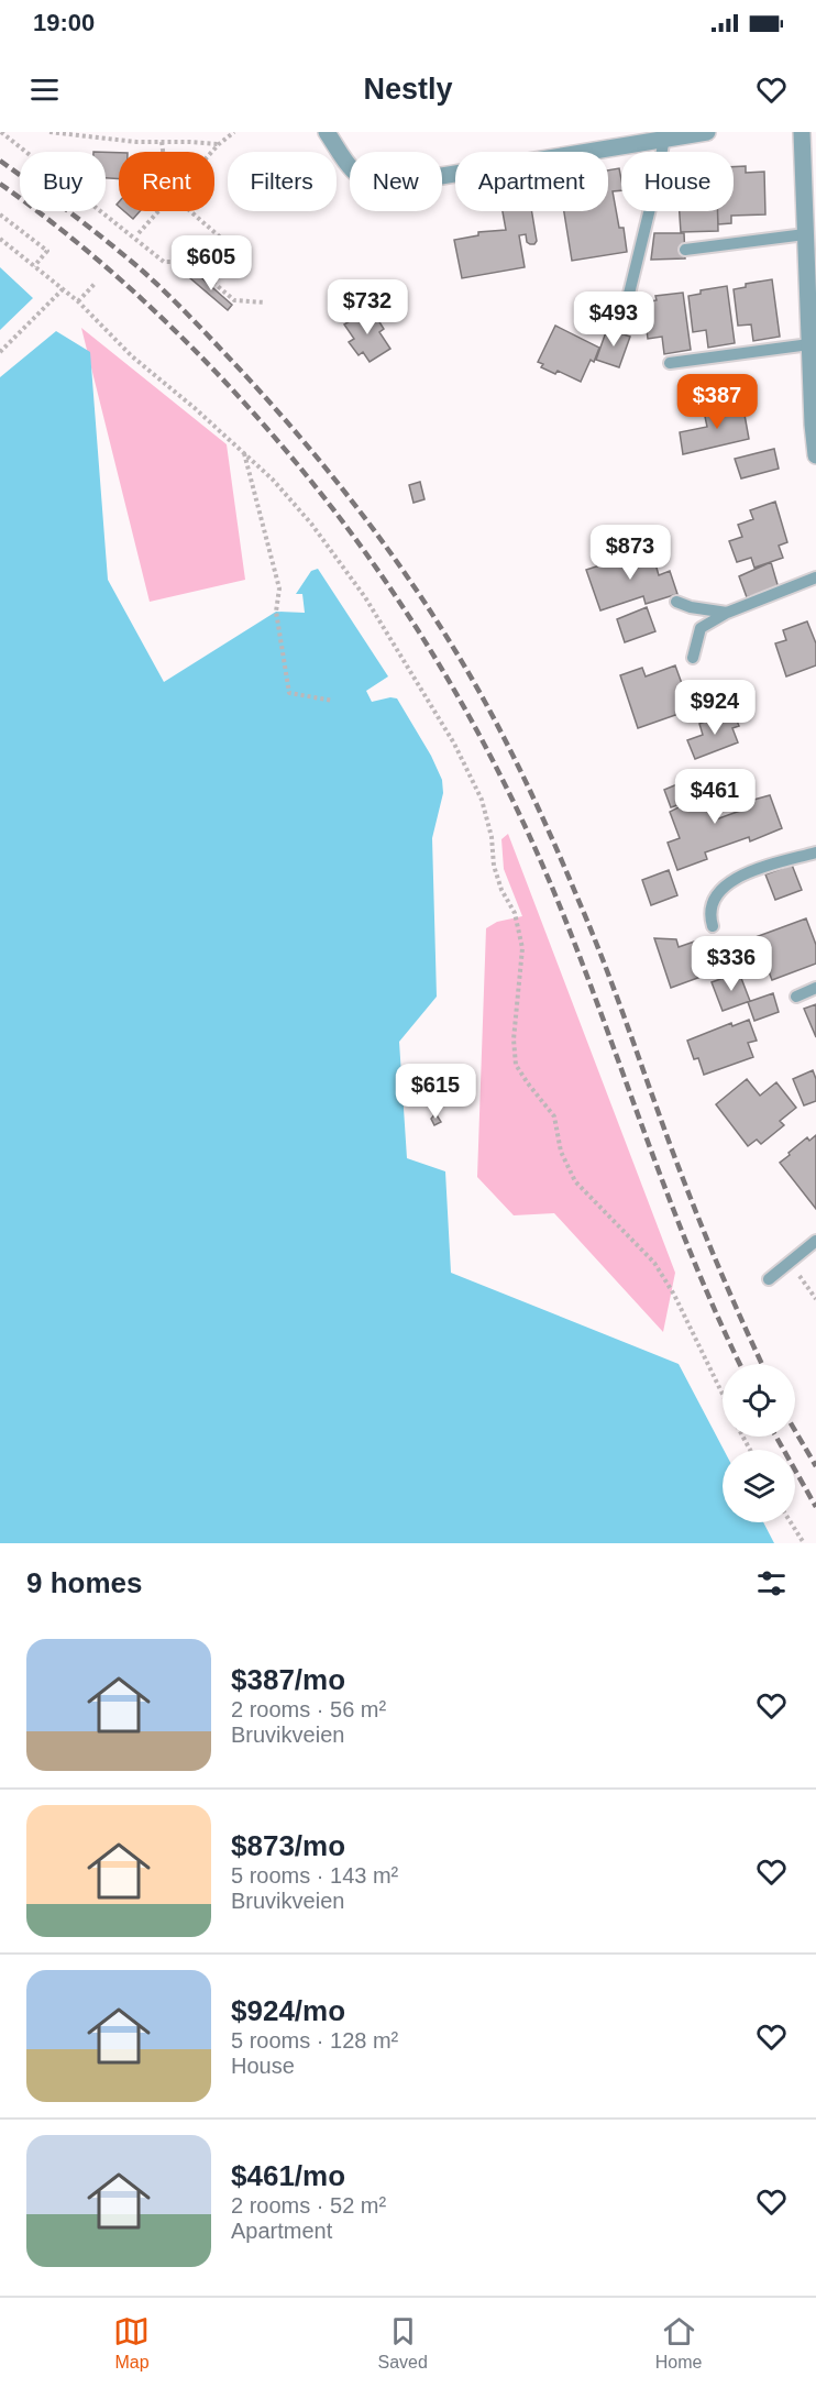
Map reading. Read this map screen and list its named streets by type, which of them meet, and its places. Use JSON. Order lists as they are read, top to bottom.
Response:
{
  "page": {
    "status": "19:00",
    "header": "Nestly",
    "chip": [
      "Buy",
      "Rent",
      "Filters",
      "New",
      "Apartment",
      "House"
    ],
    "price": [
      "$605",
      "$732",
      "$493",
      "$387",
      "$873",
      "$924",
      "$461",
      "$336",
      "$615"
    ],
    "heading": "9 homes",
    "list": [
      {
        "name": "$387/mo",
        "note": "2 rooms · 56 m² · Bruvikveien"
      },
      {
        "name": "$873/mo",
        "note": "5 rooms · 143 m² · Bruvikveien"
      },
      {
        "name": "$924/mo",
        "note": "5 rooms · 128 m² · House"
      },
      {
        "name": "$461/mo",
        "note": "2 rooms · 52 m² · Apartment"
      }
    ],
    "tabs": ["Map", "Saved", "Home"]
  }
}
